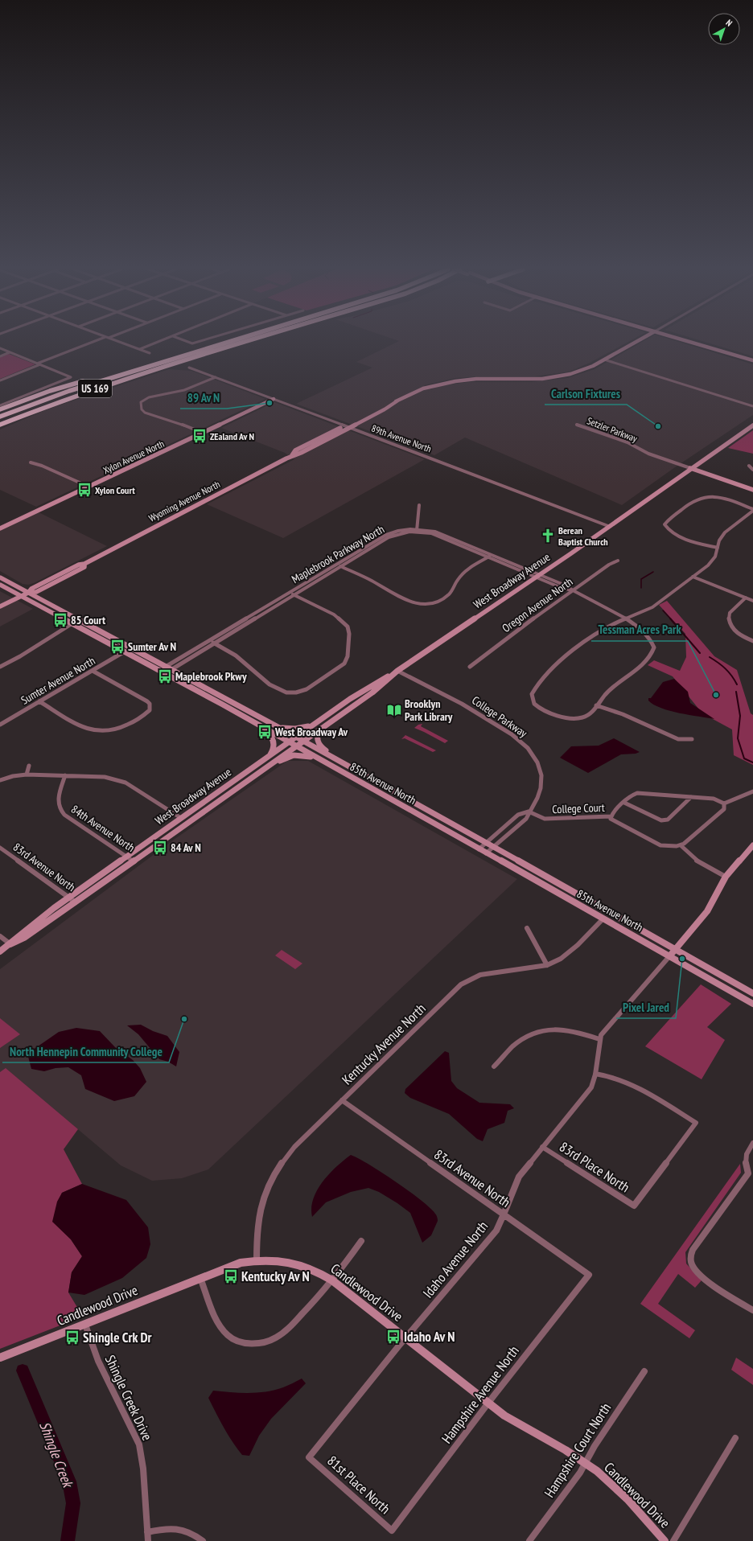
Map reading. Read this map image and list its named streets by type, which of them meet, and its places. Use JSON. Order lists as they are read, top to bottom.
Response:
{
  "streets": {
    "highway": ["US 169"],
    "main road": [
      "Xylon Avenue North",
      "Wyoming Avenue North",
      "West Broadway Avenue",
      "85th Avenue North",
      "Candlewood Drive"
    ],
    "street": [
      "Setzler Parkway",
      "89th Avenue North",
      "Maplebrook Parkway North",
      "Oregon Avenue North",
      "Sumter Avenue North",
      "College Parkway",
      "College Court",
      "84th Avenue North",
      "83rd Avenue North",
      "Kentucky Avenue North",
      "83rd Place North",
      "Idaho Avenue North",
      "Hampshire Avenue North",
      "Shingle Creek Drive",
      "Hampshire Court North",
      "81st Place North"
    ]
  },
  "crossings": [
    ["Setzler Parkway", "West Broadway Avenue"],
    ["89th Avenue North", "Xylon Avenue North"],
    ["89th Avenue North", "Wyoming Avenue North"],
    ["89th Avenue North", "West Broadway Avenue"],
    ["Wyoming Avenue North", "85th Avenue North"],
    ["Maplebrook Parkway North", "West Broadway Avenue"],
    ["Maplebrook Parkway North", "85th Avenue North"],
    ["West Broadway Avenue", "College Parkway"],
    ["West Broadway Avenue", "85th Avenue North"],
    ["West Broadway Avenue", "84th Avenue North"],
    ["West Broadway Avenue", "83rd Avenue North"],
    ["Sumter Avenue North", "85th Avenue North"],
    ["College Parkway", "85th Avenue North"],
    ["College Parkway", "College Court"],
    ["85th Avenue North", "Kentucky Avenue North"],
    ["85th Avenue North", "Idaho Avenue North"],
    ["83rd Avenue North", "Kentucky Avenue North"],
    ["83rd Avenue North", "Idaho Avenue North"],
    ["83rd Avenue North", "Hampshire Avenue North"],
    ["Kentucky Avenue North", "Candlewood Drive"],
    ["83rd Place North", "Idaho Avenue North"],
    ["Idaho Avenue North", "Candlewood Drive"],
    ["Idaho Avenue North", "81st Place North"],
    ["Candlewood Drive", "Hampshire Avenue North"],
    ["Candlewood Drive", "Shingle Creek Drive"],
    ["Candlewood Drive", "Hampshire Court North"],
    ["Hampshire Avenue North", "81st Place North"]
  ],
  "water": ["Shingle Creek"],
  "places": {
    "other": [
      "89 Av N",
      "Carlson Fixtures",
      "Tessman Acres Park",
      "Pixel Jared",
      "North Hennepin Community College"
    ],
    "bus stop": [
      "ZEaland Av N",
      "Xylon Court",
      "85 Court",
      "Sumter Av N",
      "Maplebrook Pkwy",
      "West Broadway Av",
      "84 Av N",
      "Kentucky Av N",
      "Idaho Av N",
      "Shingle Crk Dr"
    ],
    "church": ["Berean Baptist Church"],
    "library": ["Brooklyn Park Library"]
  },
  "north": "top right"
}
